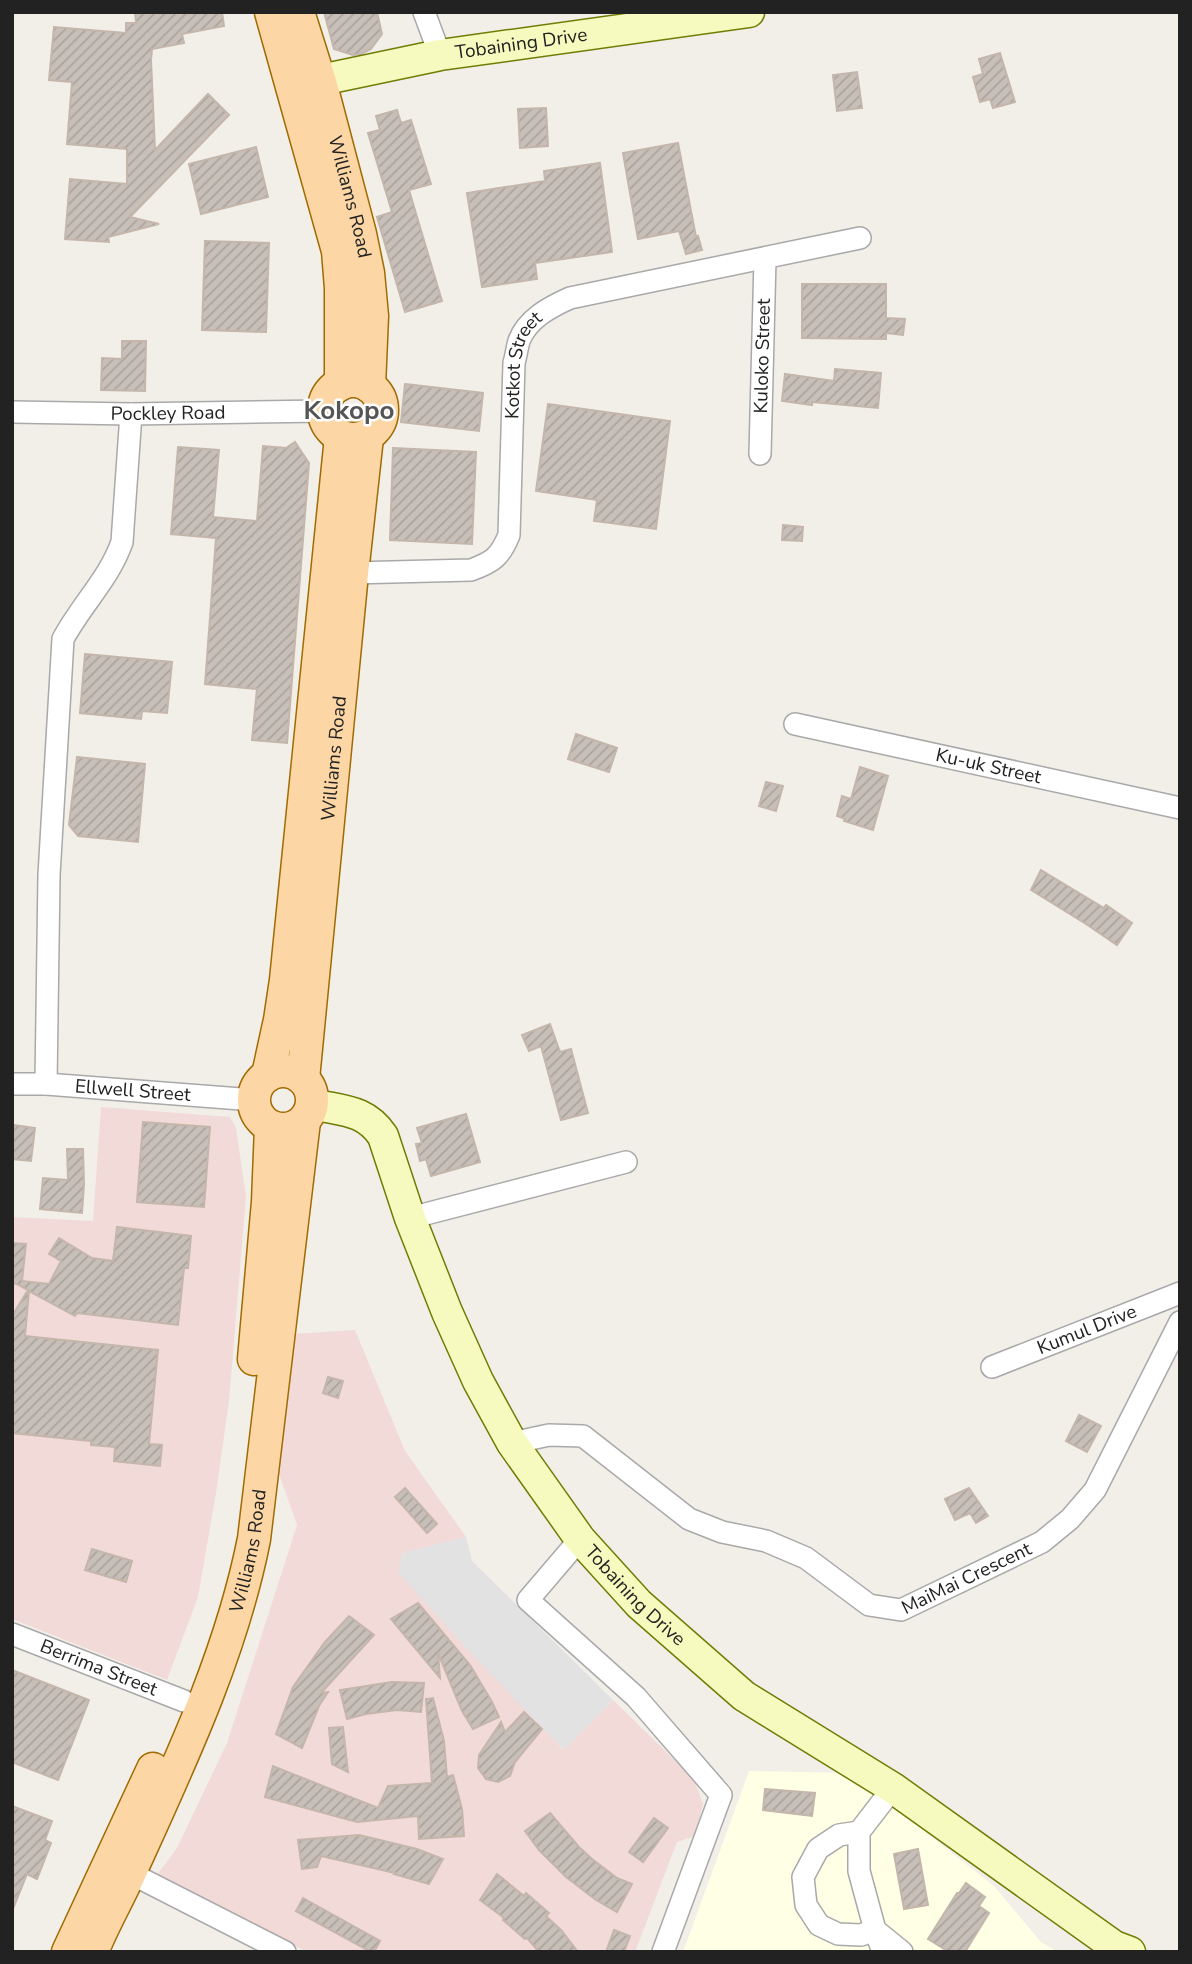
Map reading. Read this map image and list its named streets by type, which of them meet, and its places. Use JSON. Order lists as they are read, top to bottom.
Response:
{
  "streets": {
    "main road": ["Williams Road"],
    "street": [
      "Tobaining Drive",
      "Kuloko Street",
      "Kotkot Street",
      "Pockley Road",
      "Ku-uk Street",
      "Ellwell Street",
      "Kumul Drive",
      "MaiMai Crescent",
      "Berrima Street"
    ]
  },
  "crossings": [
    ["Tobaining Drive", "Williams Road"],
    ["Tobaining Drive", "Ellwell Street"],
    ["Tobaining Drive", "MaiMai Crescent"],
    ["Williams Road", "Kotkot Street"],
    ["Williams Road", "Pockley Road"],
    ["Williams Road", "Ellwell Street"],
    ["Williams Road", "Berrima Street"],
    ["Kuloko Street", "Kotkot Street"]
  ],
  "districts": ["Kokopo"]
}
